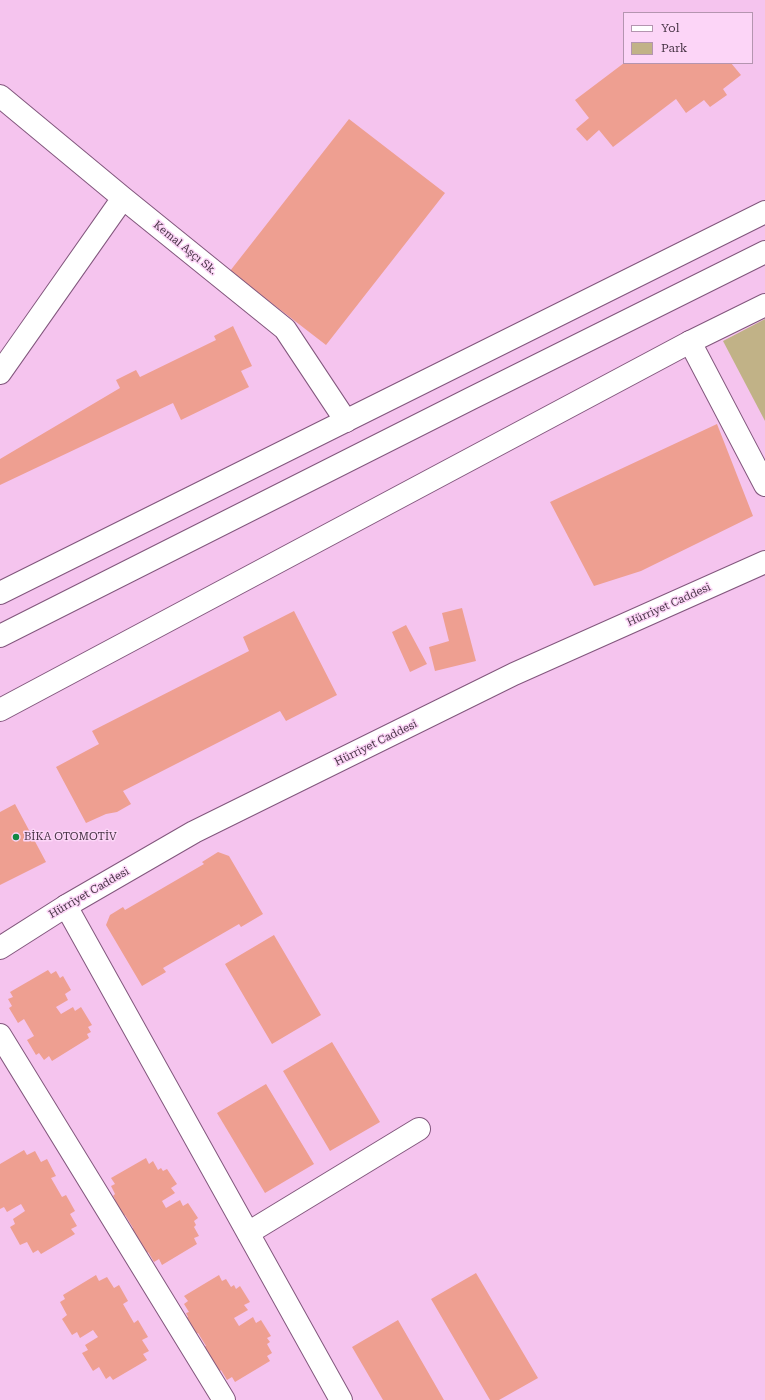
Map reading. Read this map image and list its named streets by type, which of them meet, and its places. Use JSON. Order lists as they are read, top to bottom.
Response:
{
  "streets": {
    "main road": ["Kemal Aşçı Sk.", "Hürriyet Caddesi"]
  },
  "places": ["BİKA OTOMOTİV"],
  "legend": ["Yol", "Park"]
}
